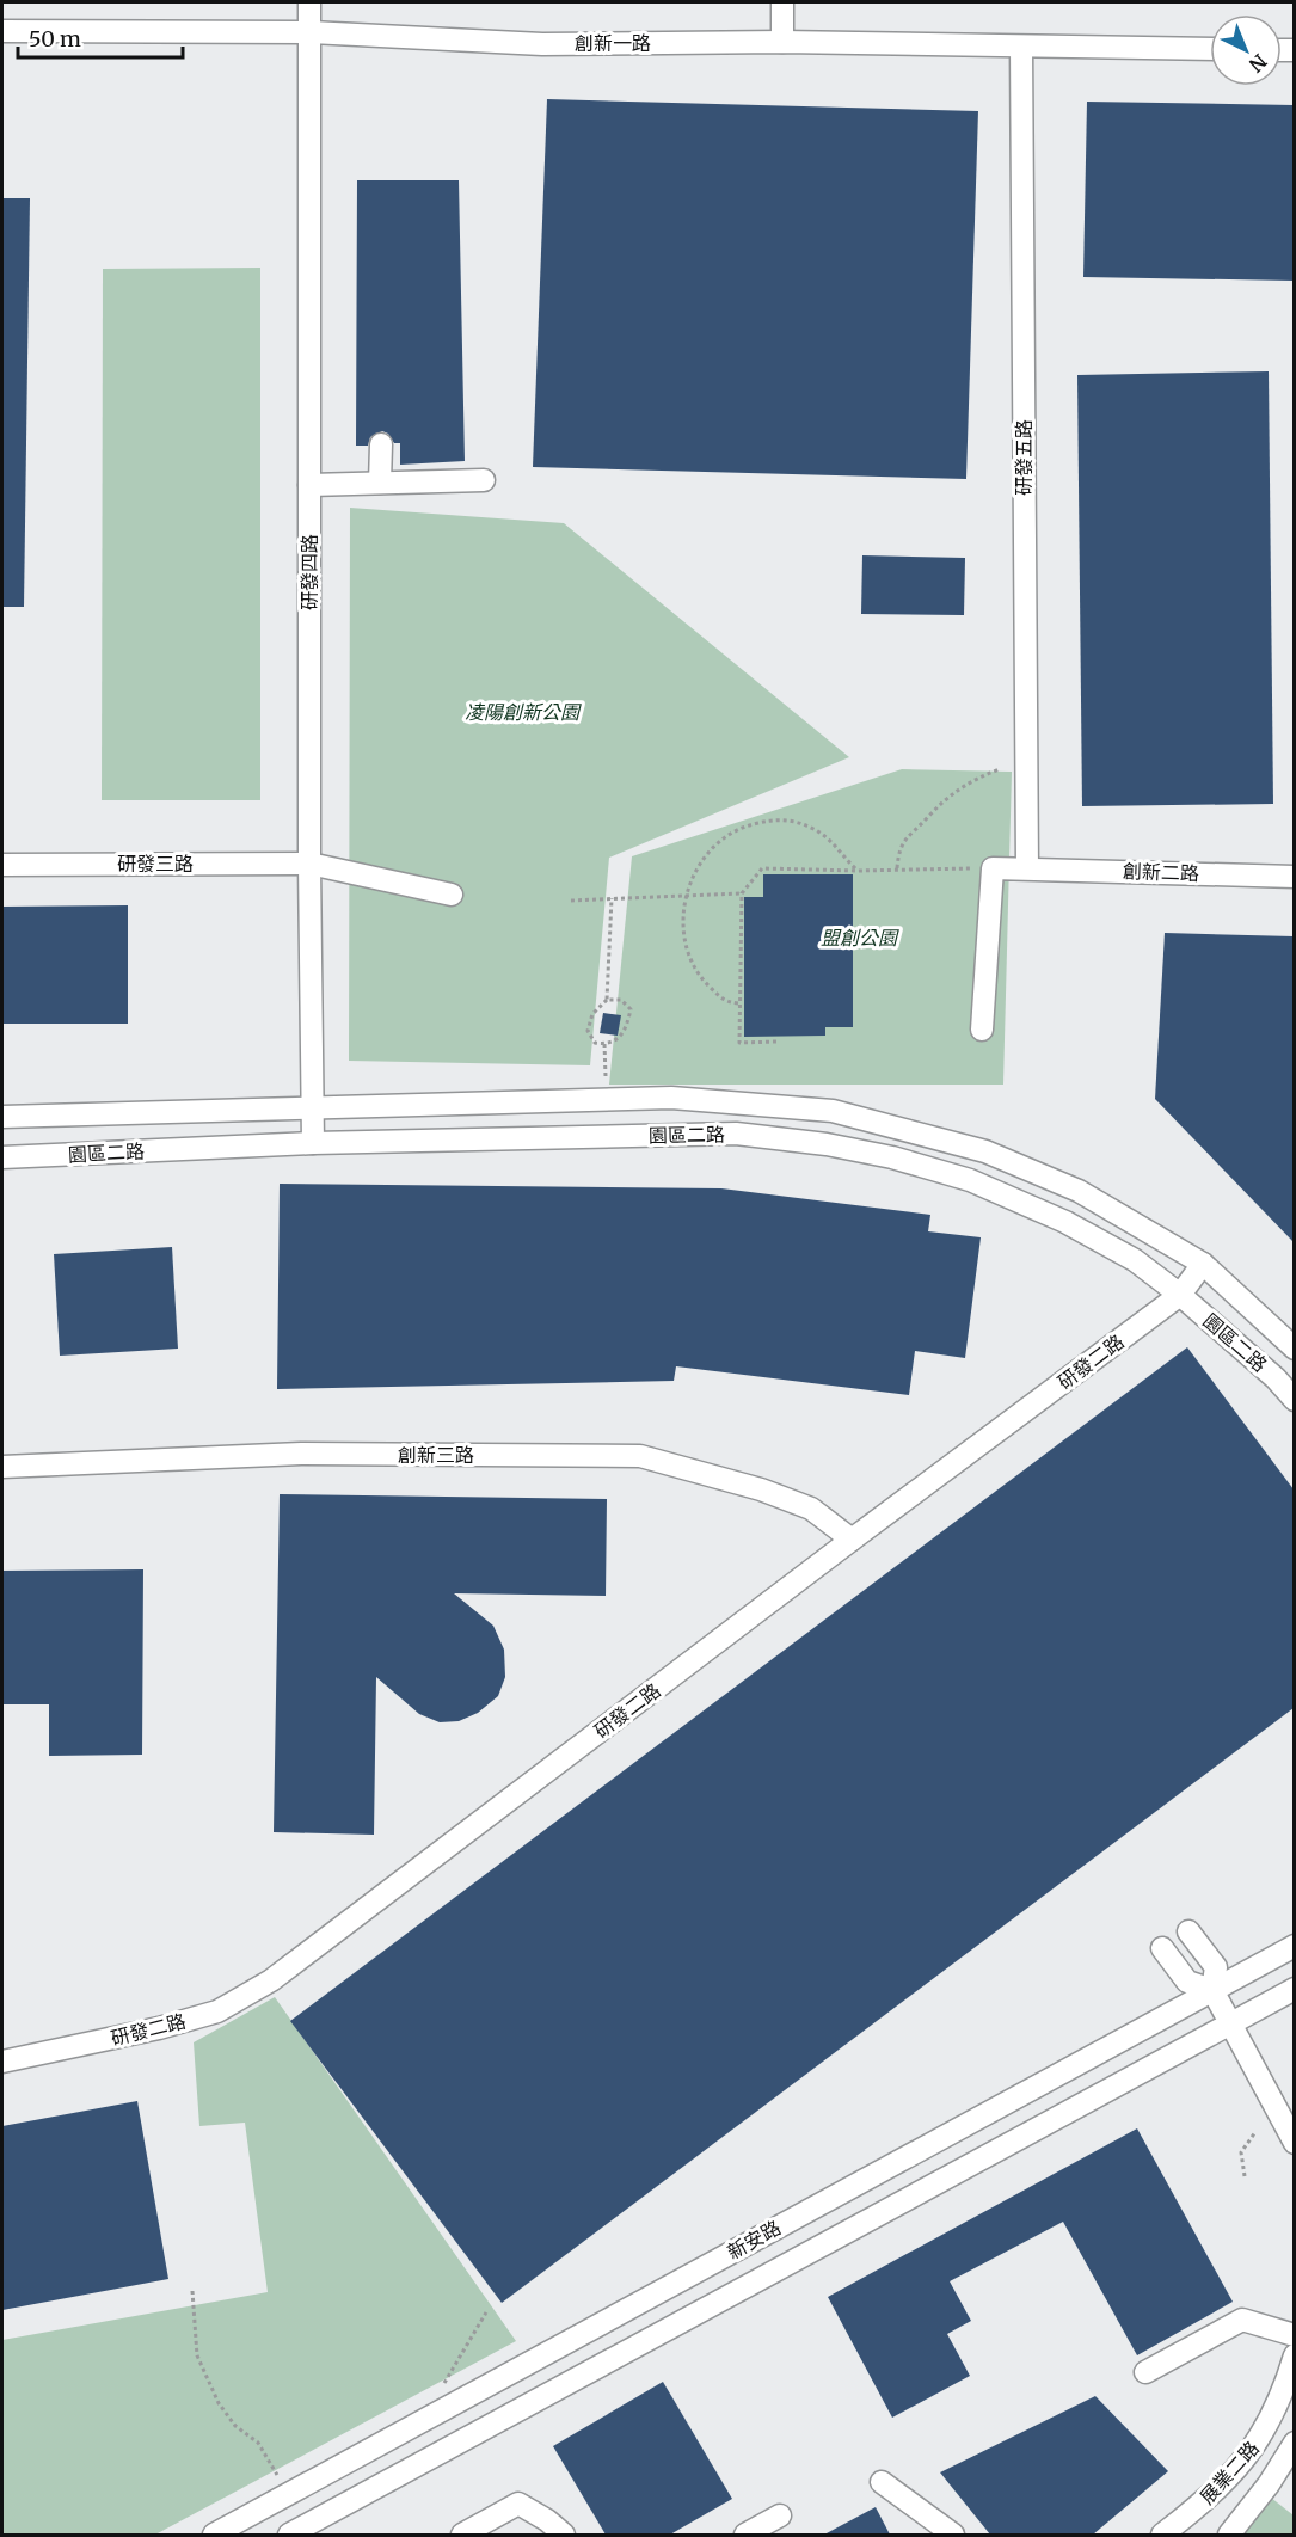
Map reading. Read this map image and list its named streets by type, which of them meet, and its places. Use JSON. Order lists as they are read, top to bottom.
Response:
{
  "streets": {
    "street": [
      "創新一路",
      "研發五路",
      "研發四路",
      "研發三路",
      "創新二路",
      "園區二路",
      "研發二路",
      "創新三路",
      "新安路",
      "展業二路"
    ]
  },
  "crossings": [
    ["創新一路", "研發五路"],
    ["創新一路", "研發四路"],
    ["研發五路", "創新二路"],
    ["研發四路", "研發三路"],
    ["研發四路", "園區二路"],
    ["園區二路", "研發二路"],
    ["研發二路", "創新三路"]
  ],
  "parks": ["凌陽創新公園", "盟創公園"],
  "scale_bar": "50 m",
  "north": "bottom right"
}
